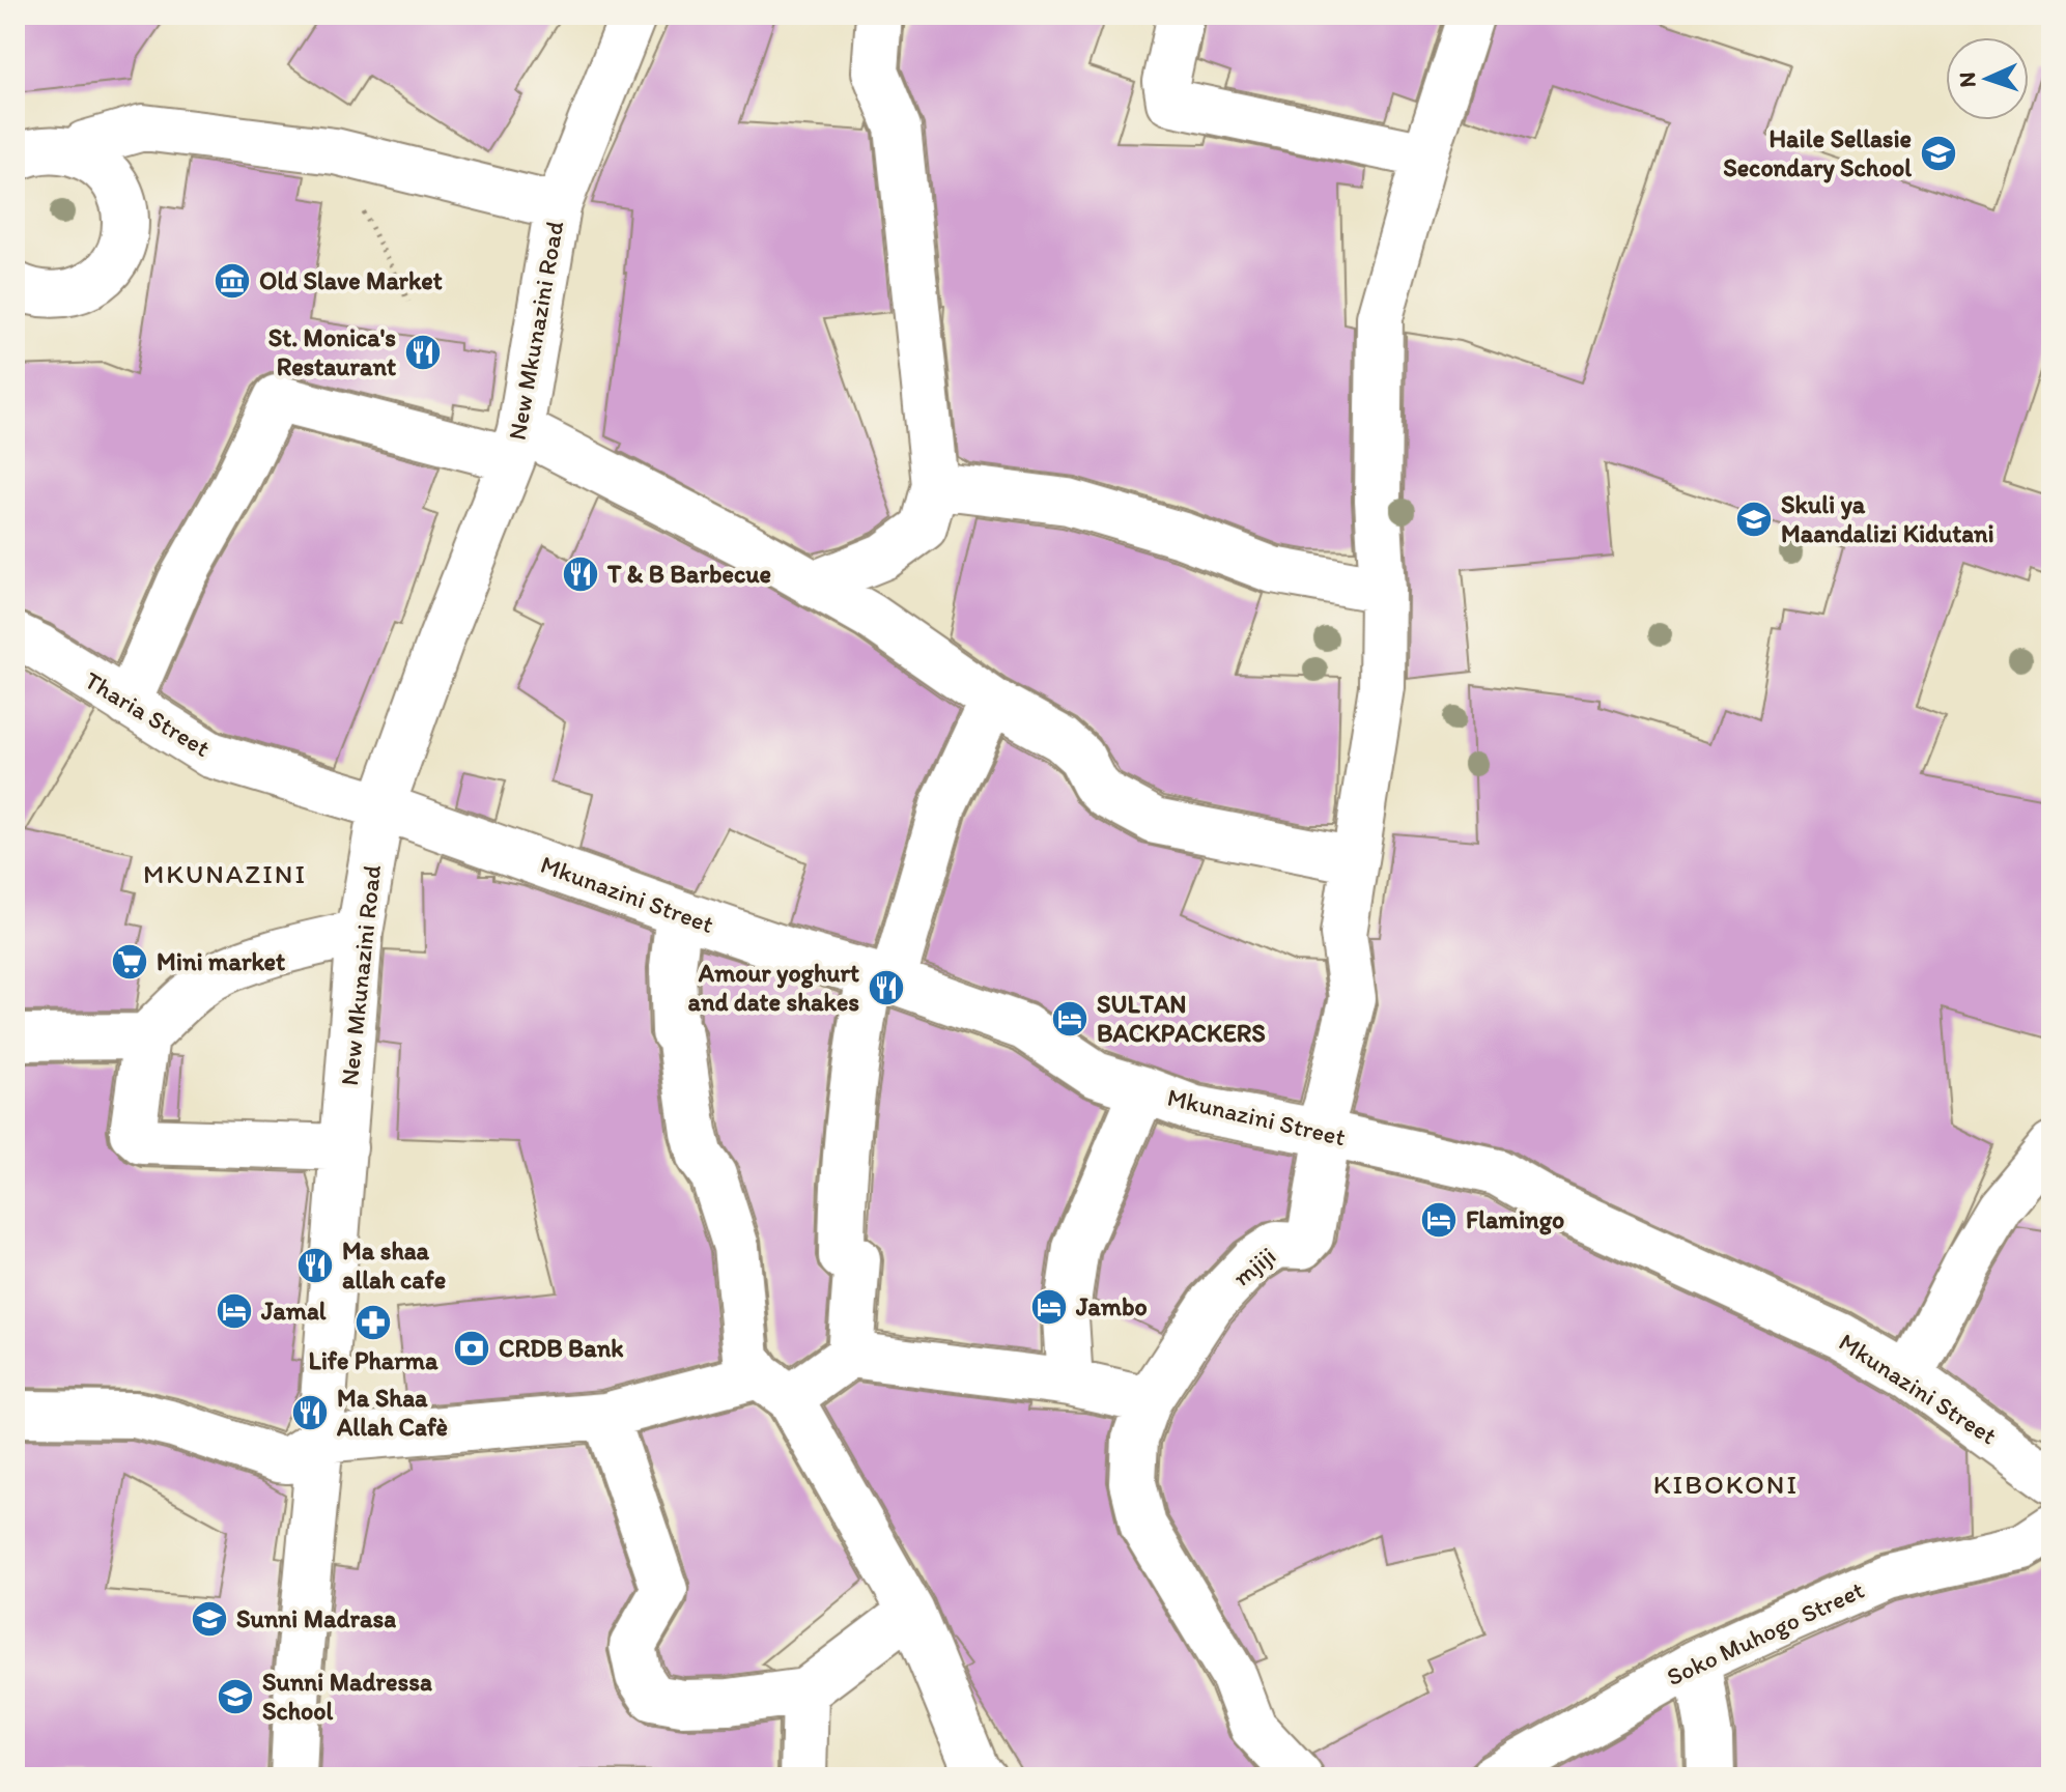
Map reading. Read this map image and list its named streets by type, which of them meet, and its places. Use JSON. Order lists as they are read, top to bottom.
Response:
{
  "streets": {
    "street": [
      "New Mkunazini Road",
      "Tharia Street",
      "Mkunazini Street",
      "mjiji",
      "Soko Muhogo Street"
    ]
  },
  "crossings": [
    ["New Mkunazini Road", "Tharia Street"],
    ["New Mkunazini Road", "Mkunazini Street"],
    ["Tharia Street", "Mkunazini Street"],
    ["Mkunazini Street", "mjiji"]
  ],
  "districts": ["MKUNAZINI", "KIBOKONI"],
  "places": {
    "school or university": [
      "Haile Sellasie Secondary School",
      "Skuli ya Maandalizi Kidutani",
      "Sunni Madrasa",
      "Sunni Madressa School"
    ],
    "museum": ["Old Slave Market"],
    "restaurant": [
      "St. Monica's Restaurant",
      "T & B Barbecue",
      "Amour yoghurt and date shakes",
      "Ma shaa allah cafe",
      "Ma Shaa Allah Cafè"
    ],
    "supermarket": ["Mini market"],
    "hotel": [
      "SULTAN BACKPACKERS",
      "Flamingo",
      "Jambo",
      "Jamal"
    ],
    "pharmacy": ["Life Pharma"],
    "bank": ["CRDB Bank"]
  },
  "north": "left"
}
